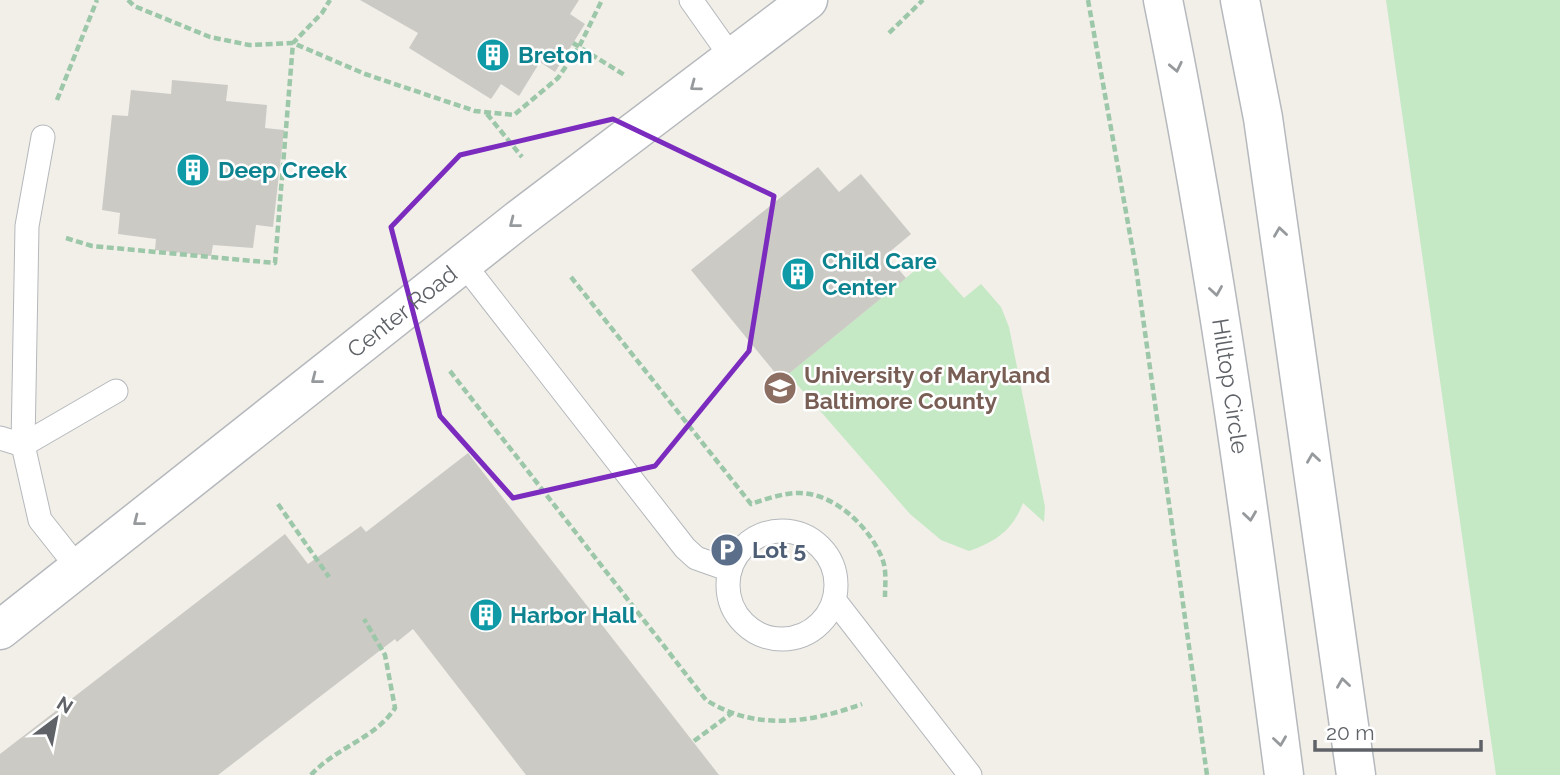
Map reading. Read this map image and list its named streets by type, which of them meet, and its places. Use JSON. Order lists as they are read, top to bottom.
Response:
{
  "streets": {
    "street": ["Center Road", "Hilltop Circle"]
  },
  "one_way": ["Center Road"],
  "places": {
    "building": [
      "Breton",
      "Deep Creek",
      "Child Care Center",
      "Harbor Hall"
    ],
    "school or university": ["University of Maryland Baltimore County"],
    "parking": ["Lot 5"]
  },
  "scale_bar": "20 m",
  "north": "top right"
}
